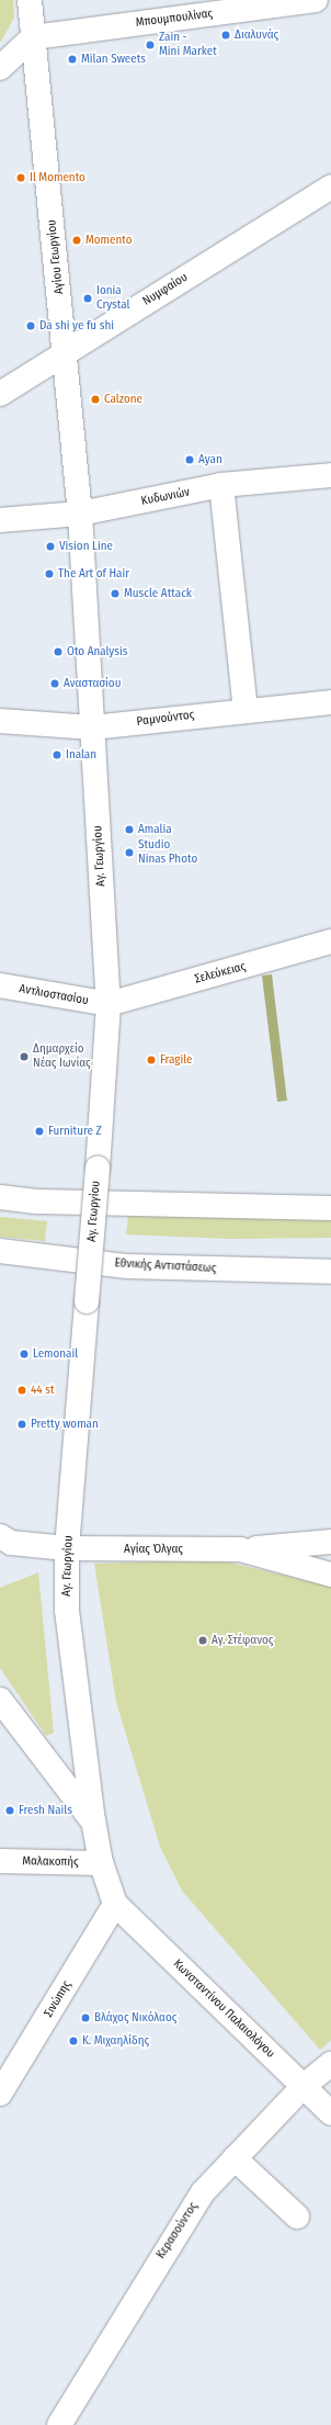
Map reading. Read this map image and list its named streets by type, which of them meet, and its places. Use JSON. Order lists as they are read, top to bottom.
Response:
{
  "streets": {
    "street": [
      "Μπουμπουλίνας",
      "Αγίου Γεωργίου",
      "Νυμφαίου",
      "Κυδωνιών",
      "Ραμνούντος",
      "Αγ. Γεωργίου",
      "Σελεύκειας",
      "Αντλιοστασίου",
      "Εθνικής Αντιστάσεως",
      "Αγίας Όλγας",
      "Μαλακοπής",
      "Σινώπης",
      "Κωνσταντίνου Παλαιολόγου",
      "Κερασούντος"
    ]
  },
  "crossings": [
    ["Μπουμπουλίνας", "Αγίου Γεωργίου"],
    ["Αγίου Γεωργίου", "Νυμφαίου"],
    ["Αγίου Γεωργίου", "Κυδωνιών"],
    ["Αγίου Γεωργίου", "Αγ. Γεωργίου"],
    ["Κυδωνιών", "Αγ. Γεωργίου"],
    ["Ραμνούντος", "Αγ. Γεωργίου"],
    ["Αγ. Γεωργίου", "Σελεύκειας"],
    ["Αγ. Γεωργίου", "Αντλιοστασίου"],
    ["Αγ. Γεωργίου", "Αγίας Όλγας"],
    ["Αγ. Γεωργίου", "Μαλακοπής"],
    ["Αγ. Γεωργίου", "Σινώπης"],
    ["Αγ. Γεωργίου", "Κωνσταντίνου Παλαιολόγου"],
    ["Σελεύκειας", "Αντλιοστασίου"],
    ["Σινώπης", "Κωνσταντίνου Παλαιολόγου"],
    ["Κωνσταντίνου Παλαιολόγου", "Κερασούντος"]
  ],
  "places": [
    "Διαλυνάς",
    "Zain - Mini Market",
    "Milan Sweets",
    "Il Momento",
    "Momento",
    "Ionia Crystal",
    "Da shi ye fu shi",
    "Calzone",
    "Ayan",
    "Vision Line",
    "The Art of Hair",
    "Muscle Attack",
    "Oto Analysis",
    "Αναστασίου",
    "Inalan",
    "Amalia",
    "Studio Ninas Photo",
    "Δημαρχείο Νέας Ιωνίας",
    "Fragile",
    "Furniture Z",
    "Lemonail",
    "44 st",
    "Pretty woman",
    "Αγ. Στέφανος",
    "Fresh Nails",
    "Βλάχος Νικόλαος",
    "Κ. Μιχαηλίδης"
  ]
}
